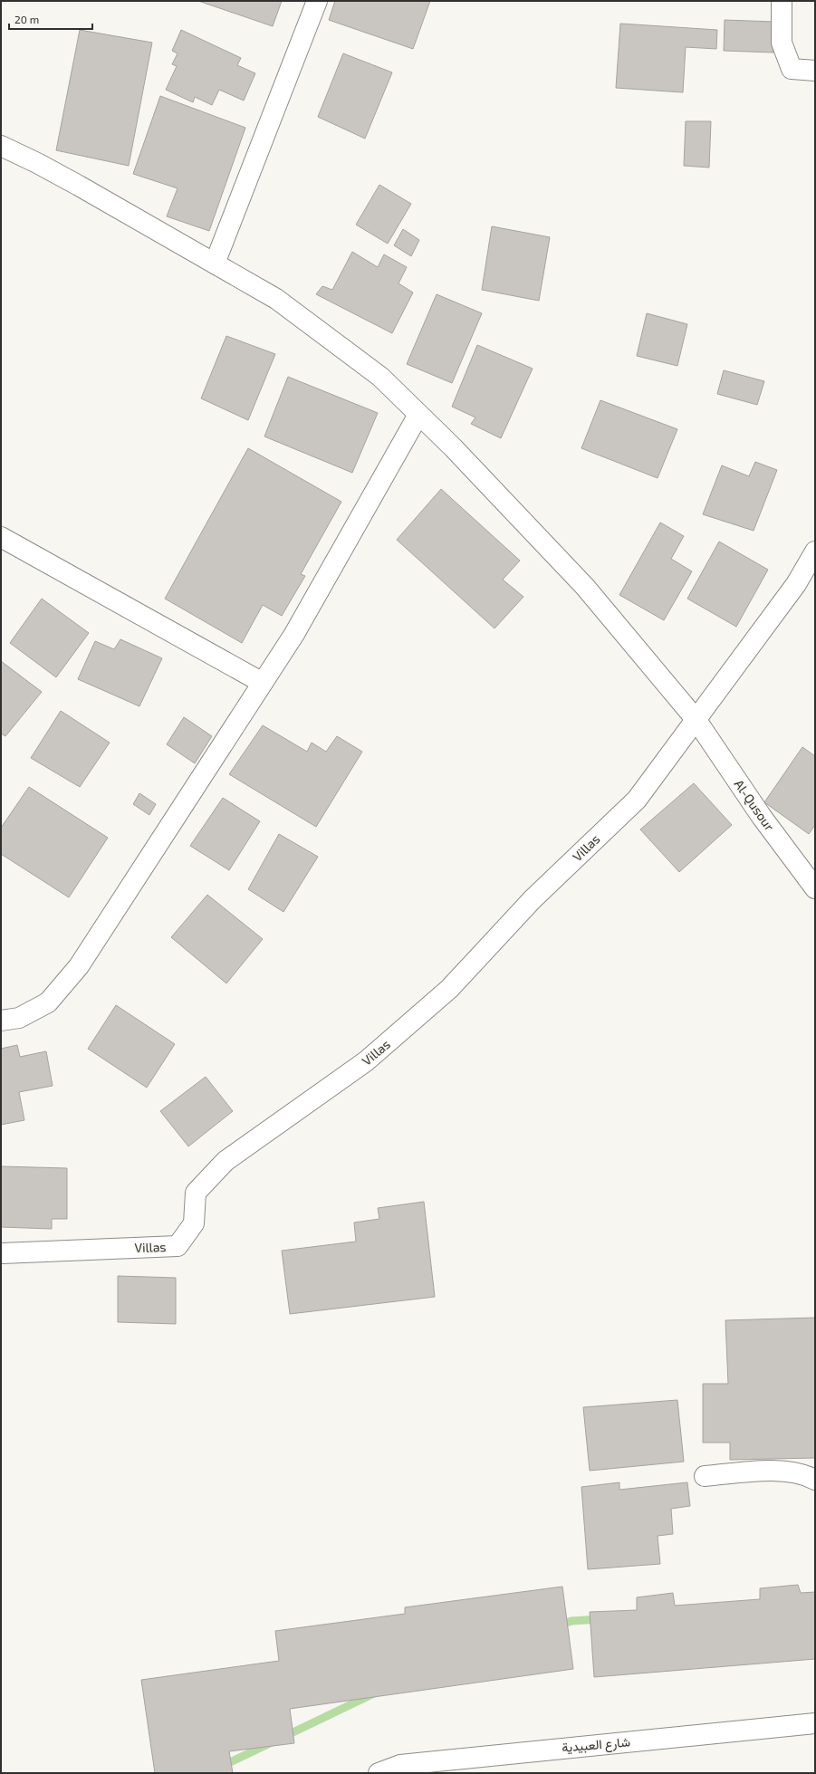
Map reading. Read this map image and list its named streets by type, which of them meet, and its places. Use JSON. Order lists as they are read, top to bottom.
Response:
{
  "streets": {
    "street": ["Al-Qusour", "Villas", "شارع العبيدية"]
  },
  "crossings": [
    ["Al-Qusour", "Villas"]
  ],
  "scale_bar": "20 m"
}
